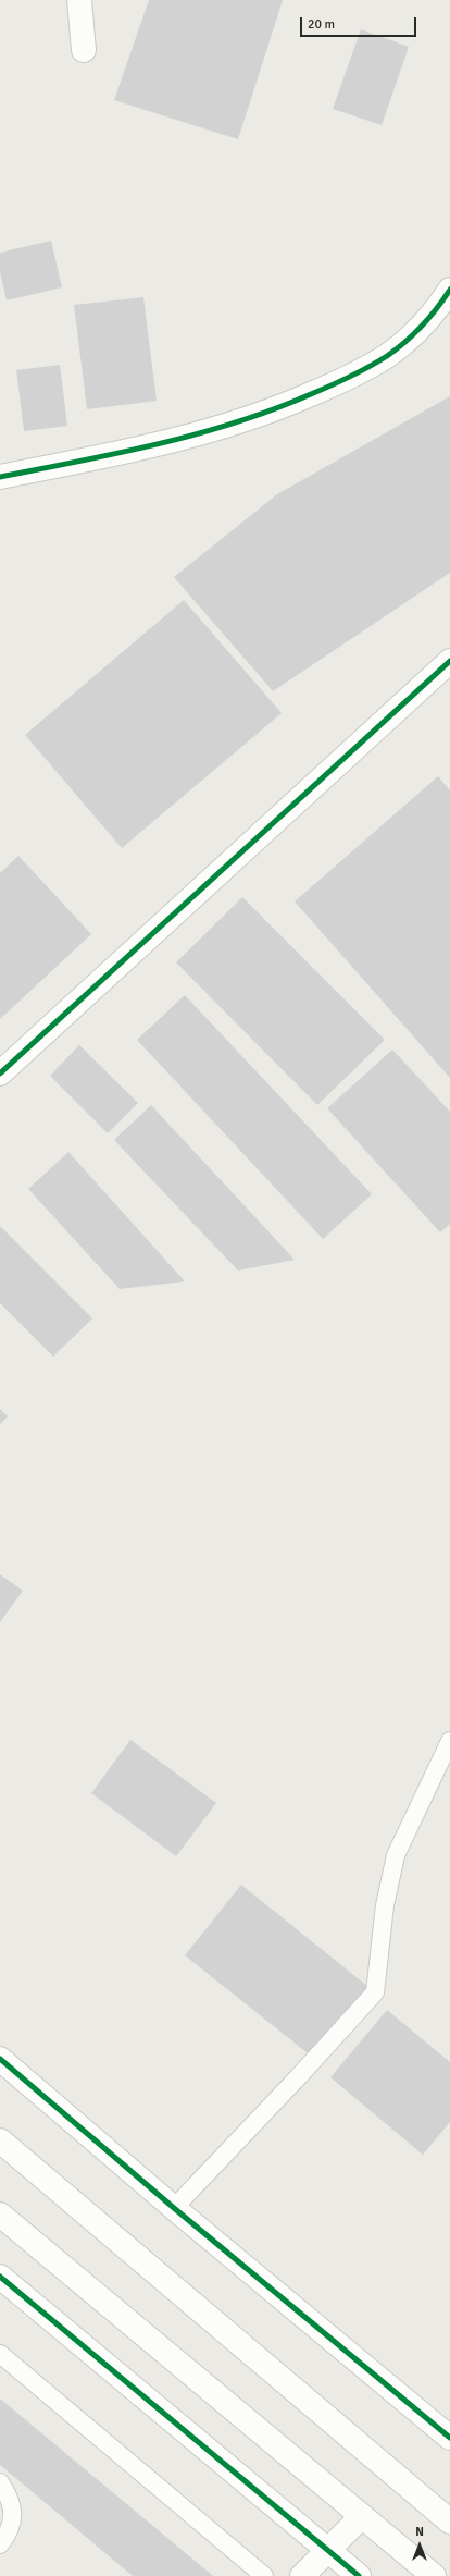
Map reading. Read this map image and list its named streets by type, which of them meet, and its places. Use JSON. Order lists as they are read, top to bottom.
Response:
{
  "scale_bar": "20 m",
  "north": "top"
}
